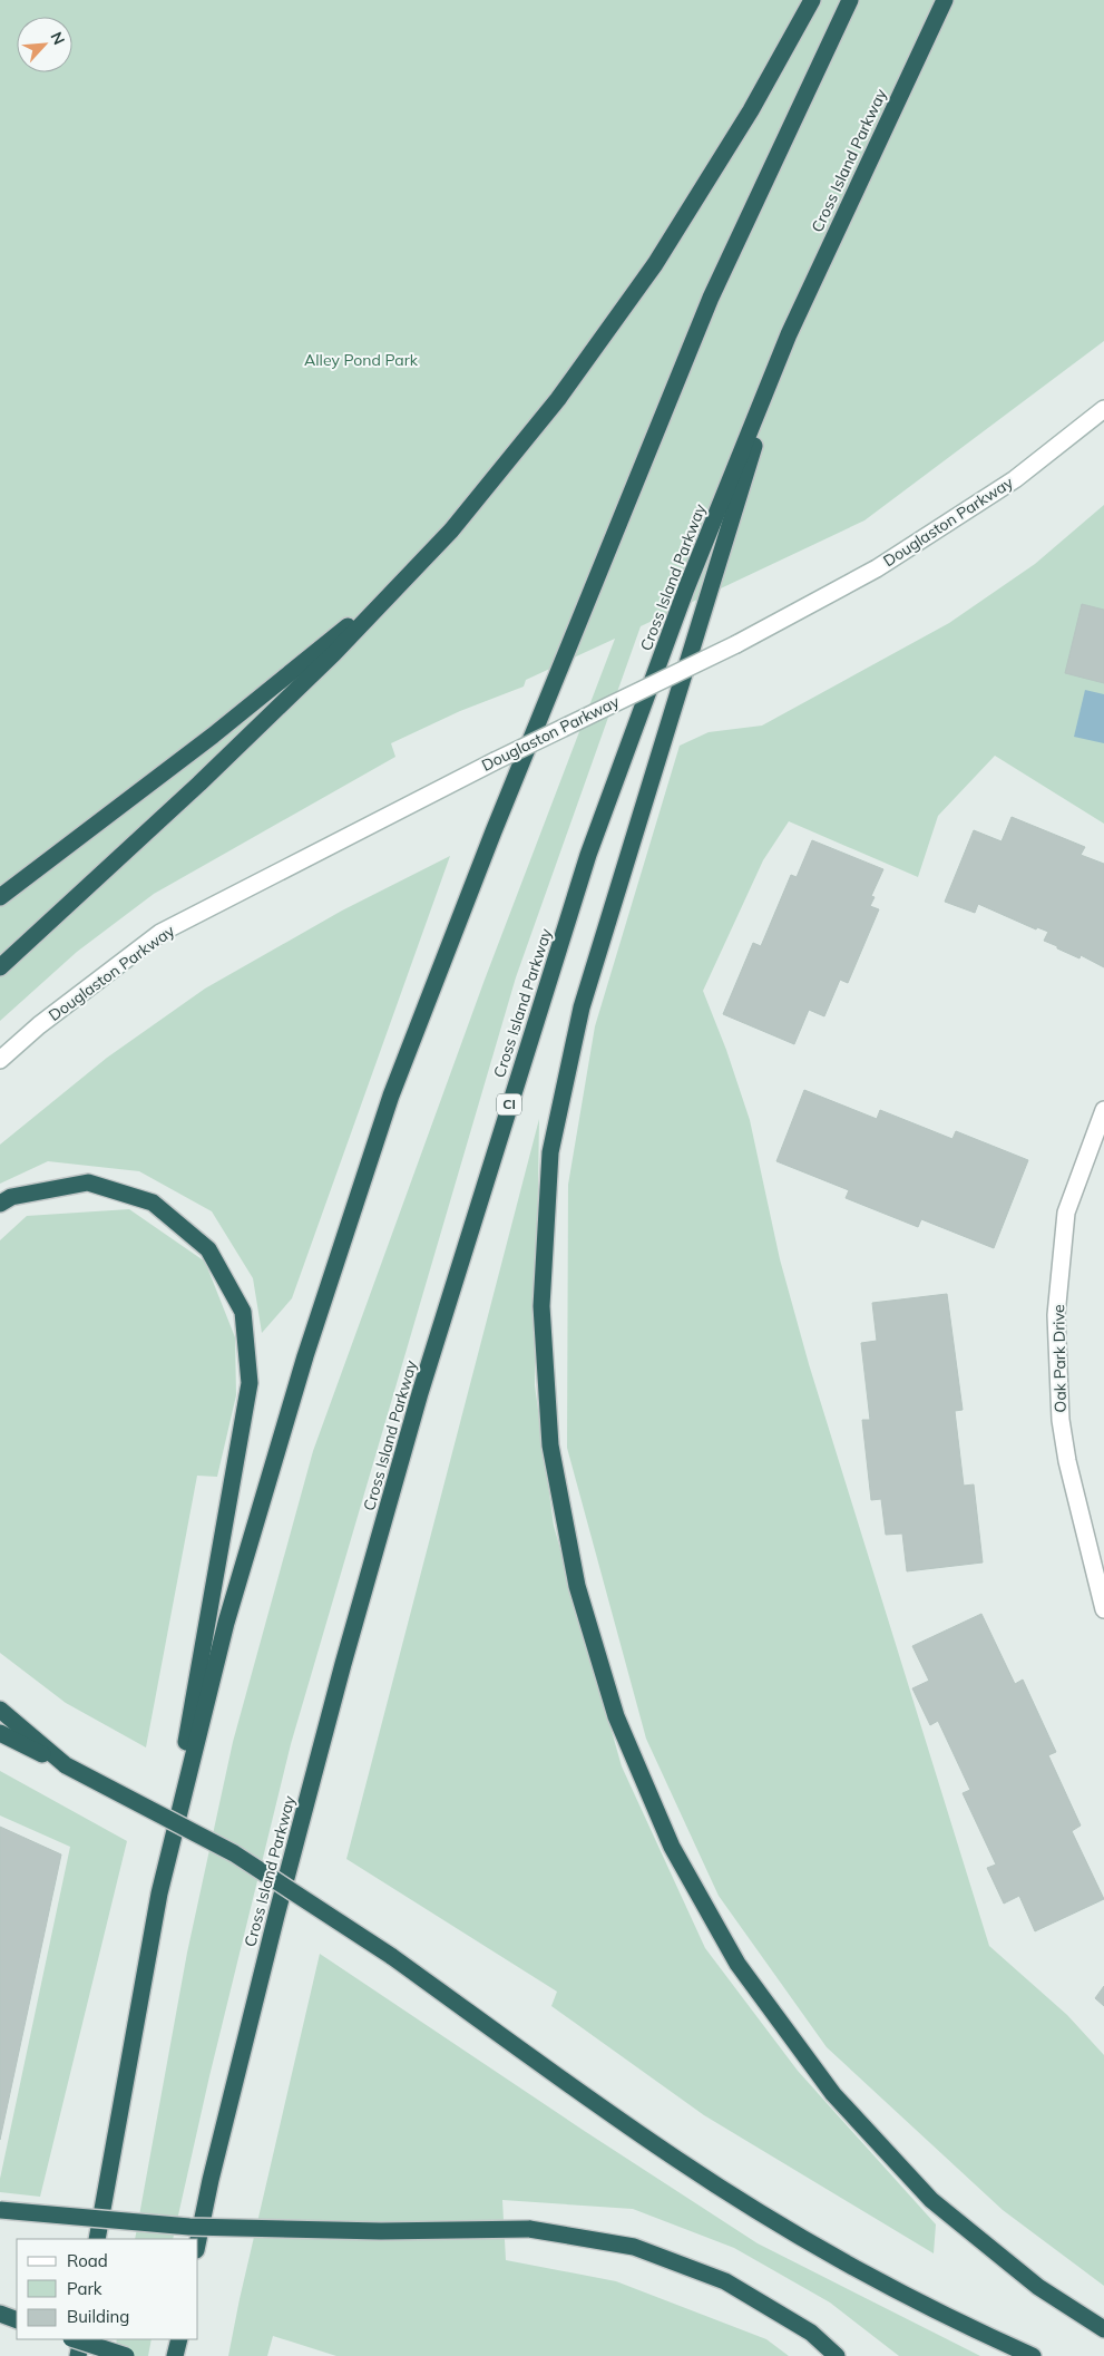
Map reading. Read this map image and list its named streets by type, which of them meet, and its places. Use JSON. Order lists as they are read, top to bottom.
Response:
{
  "streets": {
    "highway": ["Cross Island Parkway", "CI"],
    "main road": ["Douglaston Parkway", "Oak Park Drive"]
  },
  "parks": ["Alley Pond Park"],
  "legend": ["Road", "Park", "Building"],
  "north": "top right"
}
